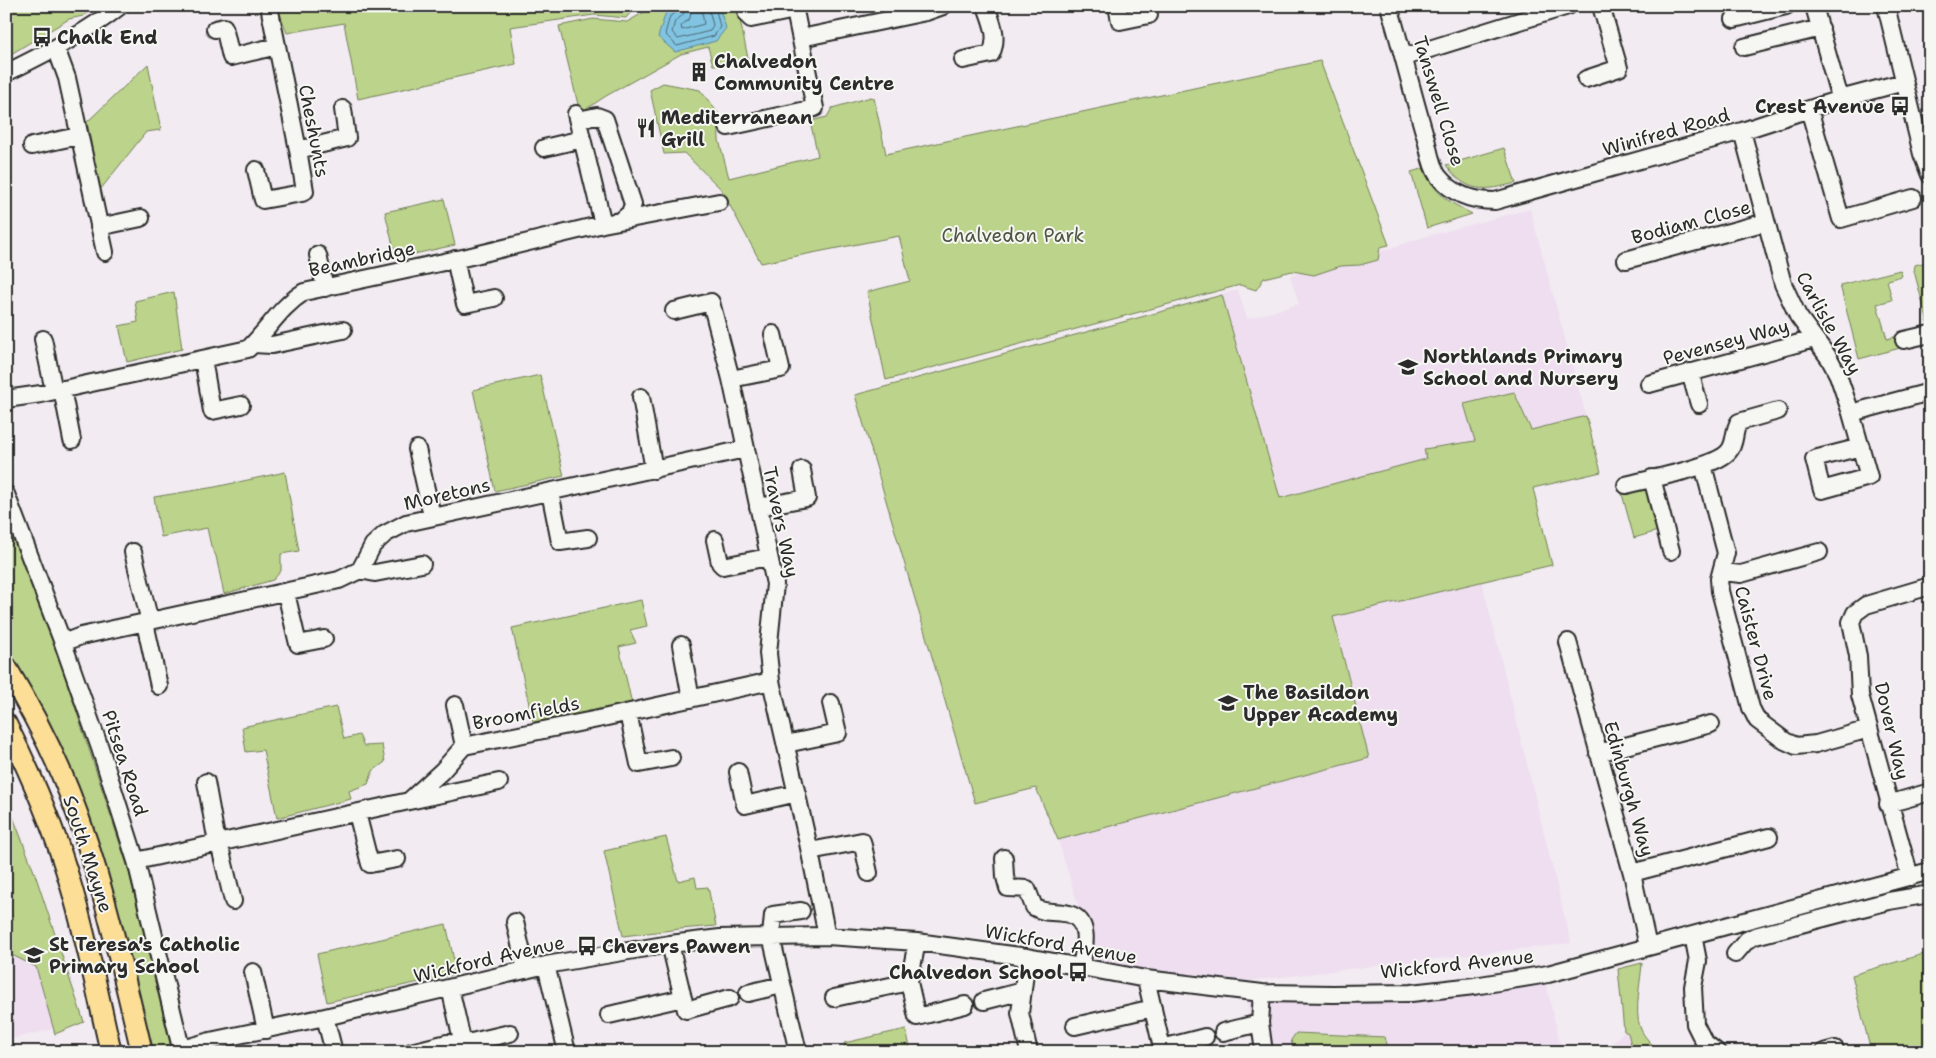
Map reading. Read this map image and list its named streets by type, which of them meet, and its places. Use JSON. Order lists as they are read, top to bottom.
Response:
{
  "streets": {
    "main road": ["South Mayne"],
    "street": [
      "Tanswell Close",
      "Cheshunts",
      "Winifred Road",
      "Bodiam Close",
      "Beambridge",
      "Carlisle Way",
      "Pevensey Way",
      "Moretons",
      "Travers Way",
      "Caister Drive",
      "Broomfields",
      "Dover Way",
      "Pitsea Road",
      "Edinburgh Way",
      "Wickford Avenue"
    ]
  },
  "crossings": [
    ["Tanswell Close", "Winifred Road"],
    ["Winifred Road", "Carlisle Way"],
    ["Bodiam Close", "Carlisle Way"],
    ["Carlisle Way", "Pevensey Way"],
    ["Moretons", "Travers Way"],
    ["Travers Way", "Broomfields"],
    ["Travers Way", "Wickford Avenue"],
    ["Caister Drive", "Dover Way"],
    ["Dover Way", "Wickford Avenue"],
    ["Pitsea Road", "Wickford Avenue"],
    ["Edinburgh Way", "Wickford Avenue"]
  ],
  "parks": ["Chalvedon Park"],
  "places": {
    "bus stop": [
      "Chalk End",
      "Crest Avenue",
      "Chevers Pawen",
      "Chalvedon School"
    ],
    "building": ["Chalvedon Community Centre"],
    "restaurant": ["Mediterranean Grill"],
    "school or university": ["Northlands Primary School and Nursery", "The Basildon Upper Academy", "St Teresa's Catholic Primary School"]
  }
}
